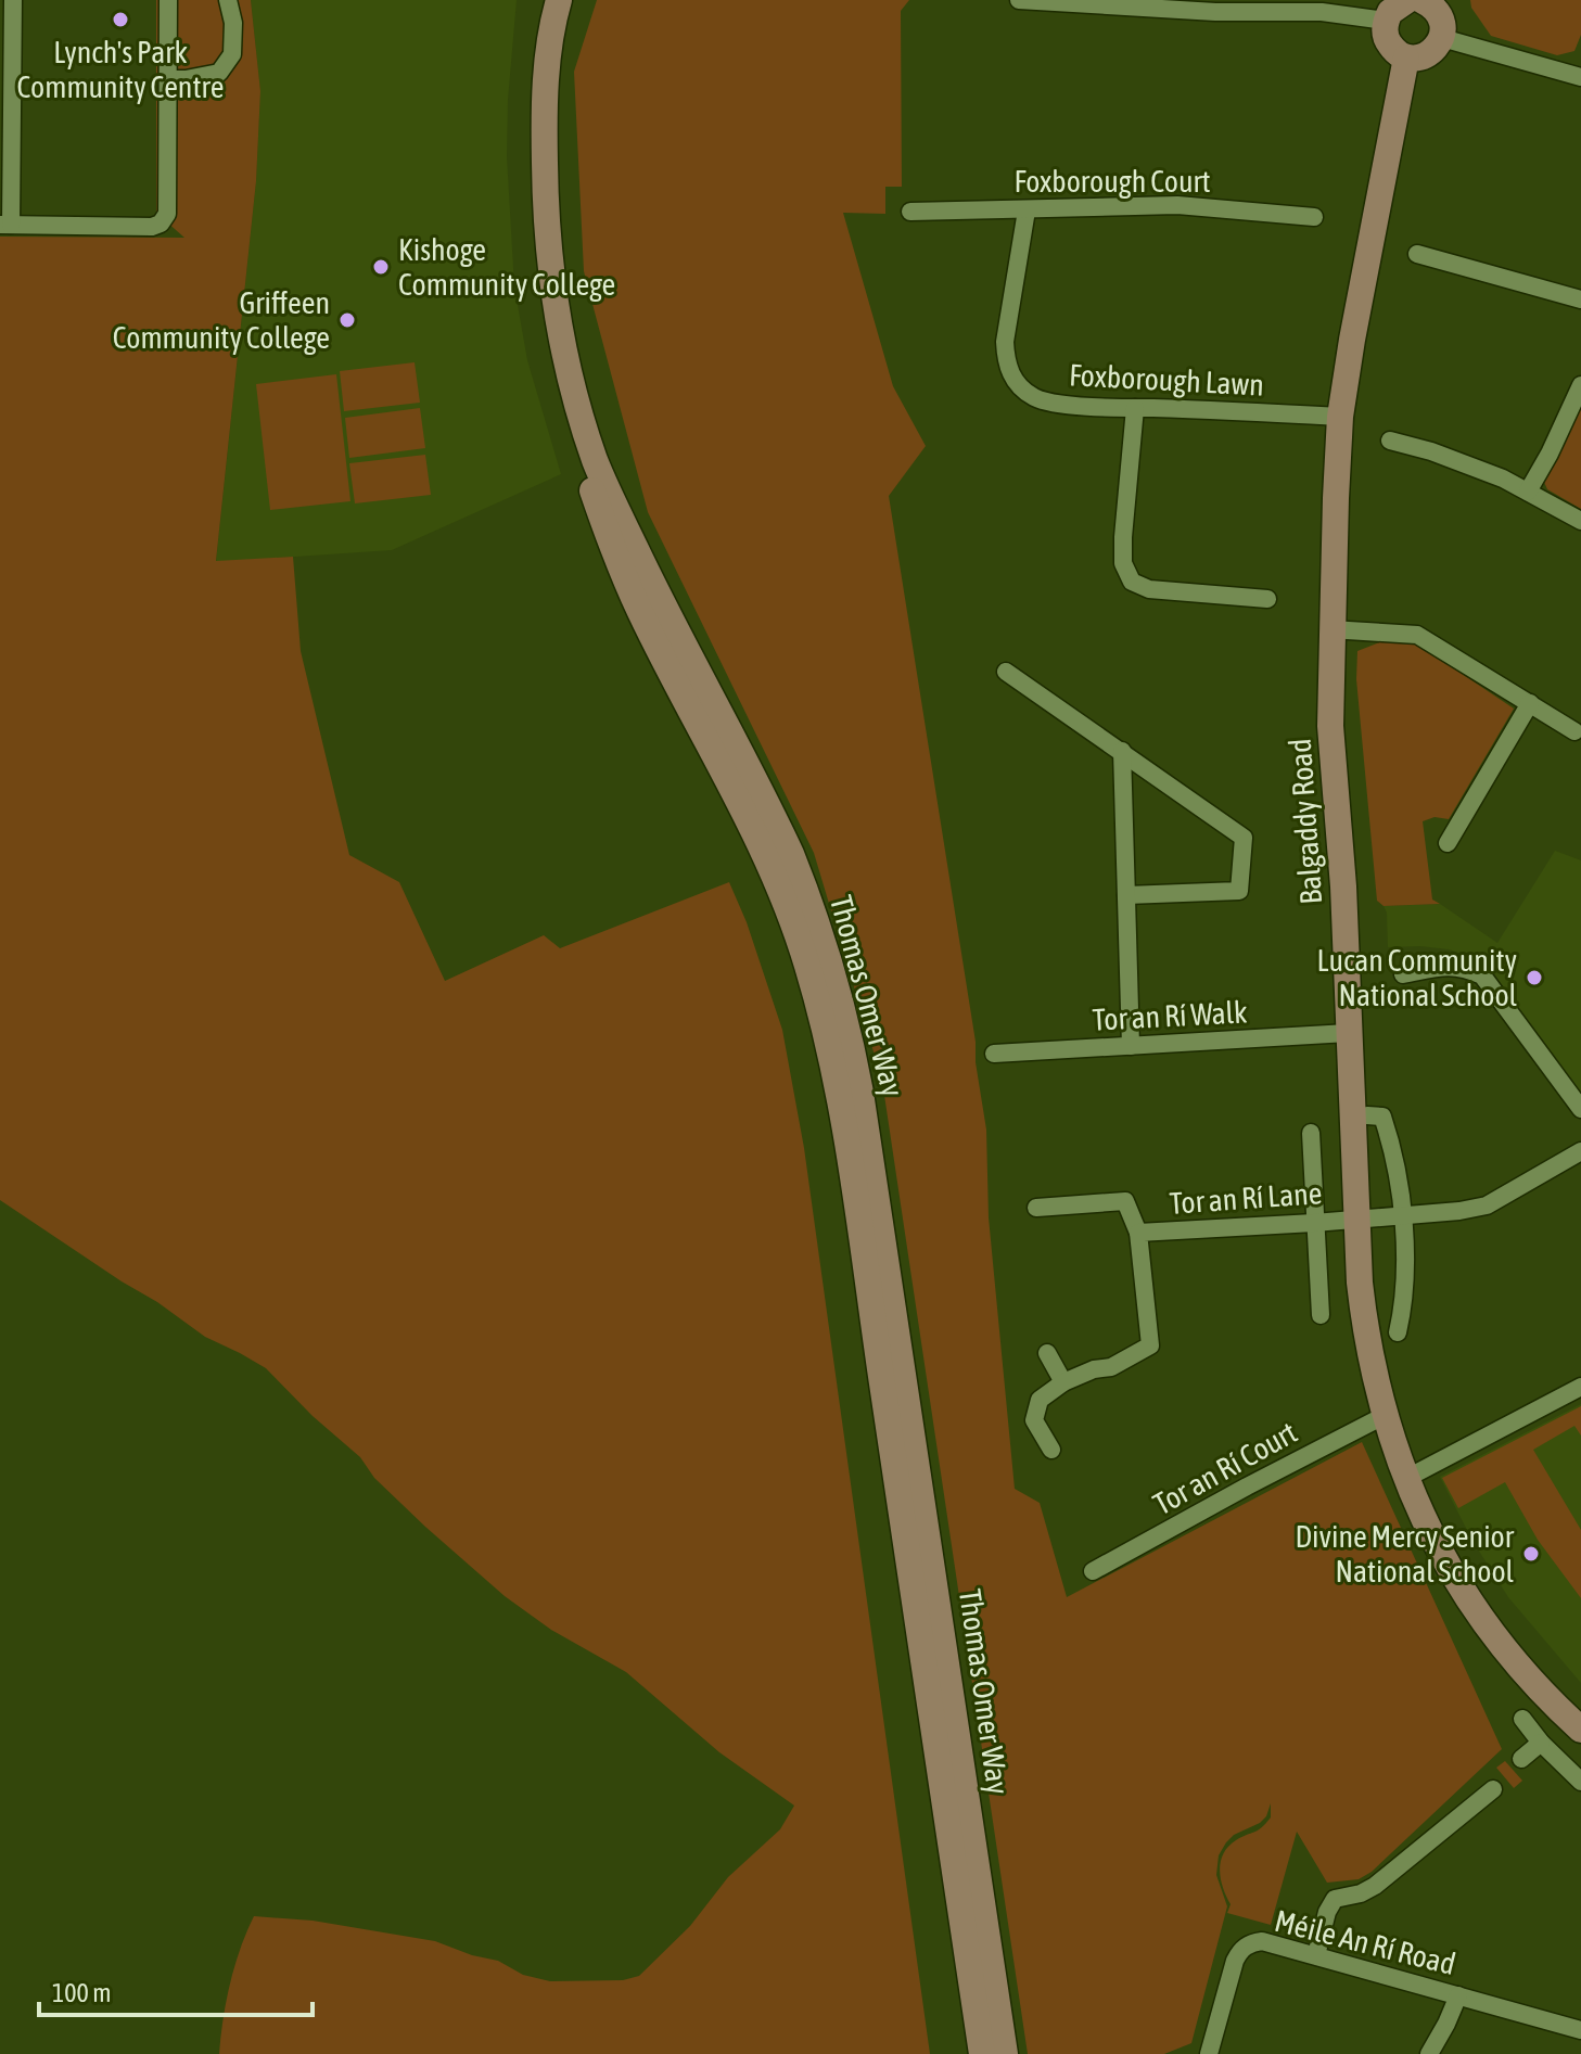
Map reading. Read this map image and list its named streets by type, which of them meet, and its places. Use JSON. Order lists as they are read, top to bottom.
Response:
{
  "streets": {
    "street": [
      "Foxborough Court",
      "Foxborough Lawn",
      "Balgaddy Road",
      "Thomas Omer Way",
      "Tor an Rí Walk",
      "Tor an Rí Lane",
      "Tor an Rí Court",
      "Méile An Rí Road"
    ]
  },
  "crossings": [
    ["Foxborough Court", "Foxborough Lawn"],
    ["Foxborough Lawn", "Balgaddy Road"],
    ["Balgaddy Road", "Tor an Rí Walk"],
    ["Balgaddy Road", "Tor an Rí Lane"],
    ["Balgaddy Road", "Tor an Rí Court"]
  ],
  "places": [
    "Lynch's Park Community Centre",
    "Kishoge Community College",
    "Griffeen Community College",
    "Lucan Community National School",
    "Divine Mercy Senior National School"
  ],
  "scale_bar": "100 m"
}
